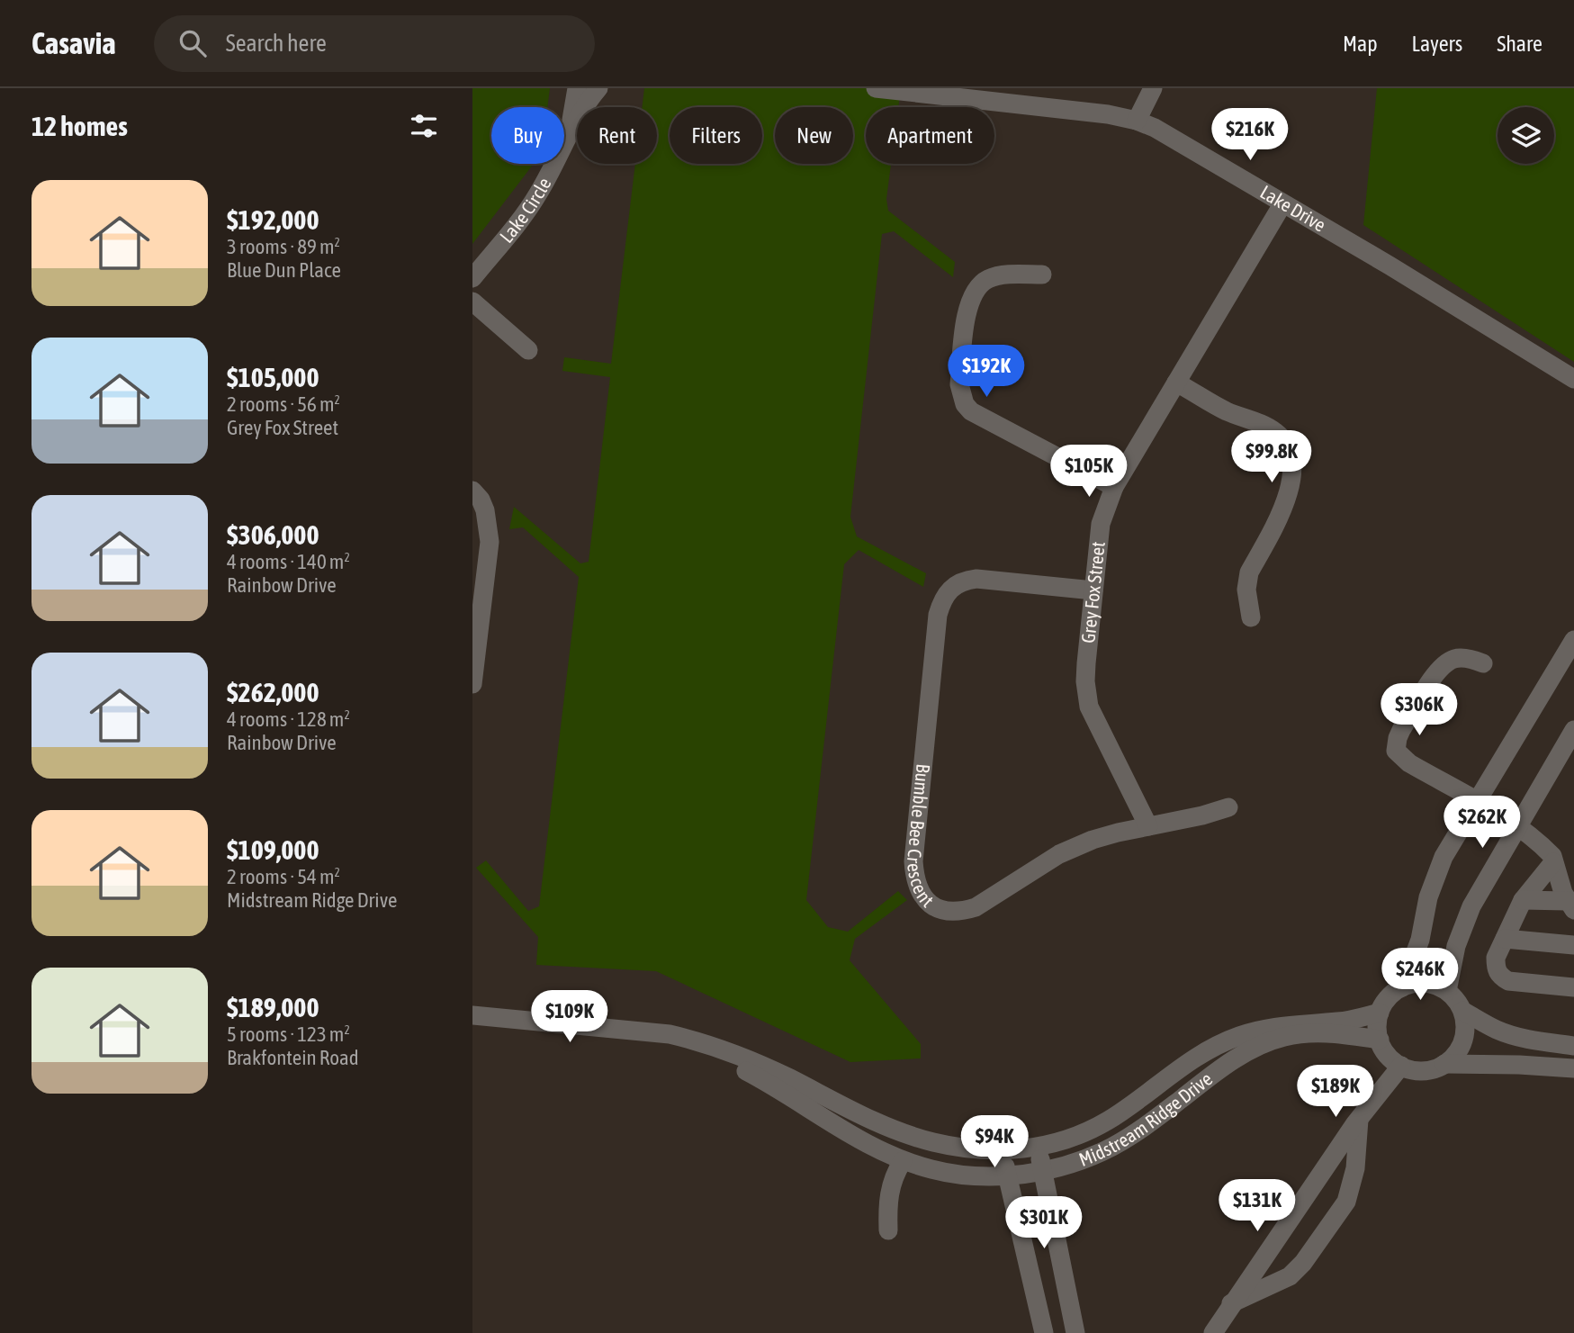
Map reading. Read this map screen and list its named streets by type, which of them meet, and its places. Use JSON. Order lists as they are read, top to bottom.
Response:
{
  "streets": {
    "street": [
      "Lake Circle",
      "Lake Drive",
      "Grey Fox Street",
      "Bumble Bee Crescent",
      "Midstream Ridge Drive"
    ]
  },
  "crossings": [
    ["Lake Drive", "Grey Fox Street"],
    ["Grey Fox Street", "Bumble Bee Crescent"]
  ],
  "page": {
    "header": "Casavia",
    "search": "Search here",
    "nav": ["Map", "Layers", "Share"],
    "heading": "12 homes",
    "chip": [
      "Buy",
      "Rent",
      "Filters",
      "New",
      "Apartment"
    ],
    "price": [
      "$216K",
      "$192K",
      "$99.8K",
      "$105K",
      "$306K",
      "$262K",
      "$246K",
      "$109K",
      "$189K",
      "$94K",
      "$131K",
      "$301K"
    ],
    "list": [
      {
        "name": "$192,000",
        "note": "3 rooms · 89 m² · Blue Dun Place"
      },
      {
        "name": "$105,000",
        "note": "2 rooms · 56 m² · Grey Fox Street"
      },
      {
        "name": "$306,000",
        "note": "4 rooms · 140 m² · Rainbow Drive"
      },
      {
        "name": "$262,000",
        "note": "4 rooms · 128 m² · Rainbow Drive"
      },
      {
        "name": "$109,000",
        "note": "2 rooms · 54 m² · Midstream Ridge Drive"
      },
      {
        "name": "$189,000",
        "note": "5 rooms · 123 m² · Brakfontein Road"
      }
    ]
  }
}
